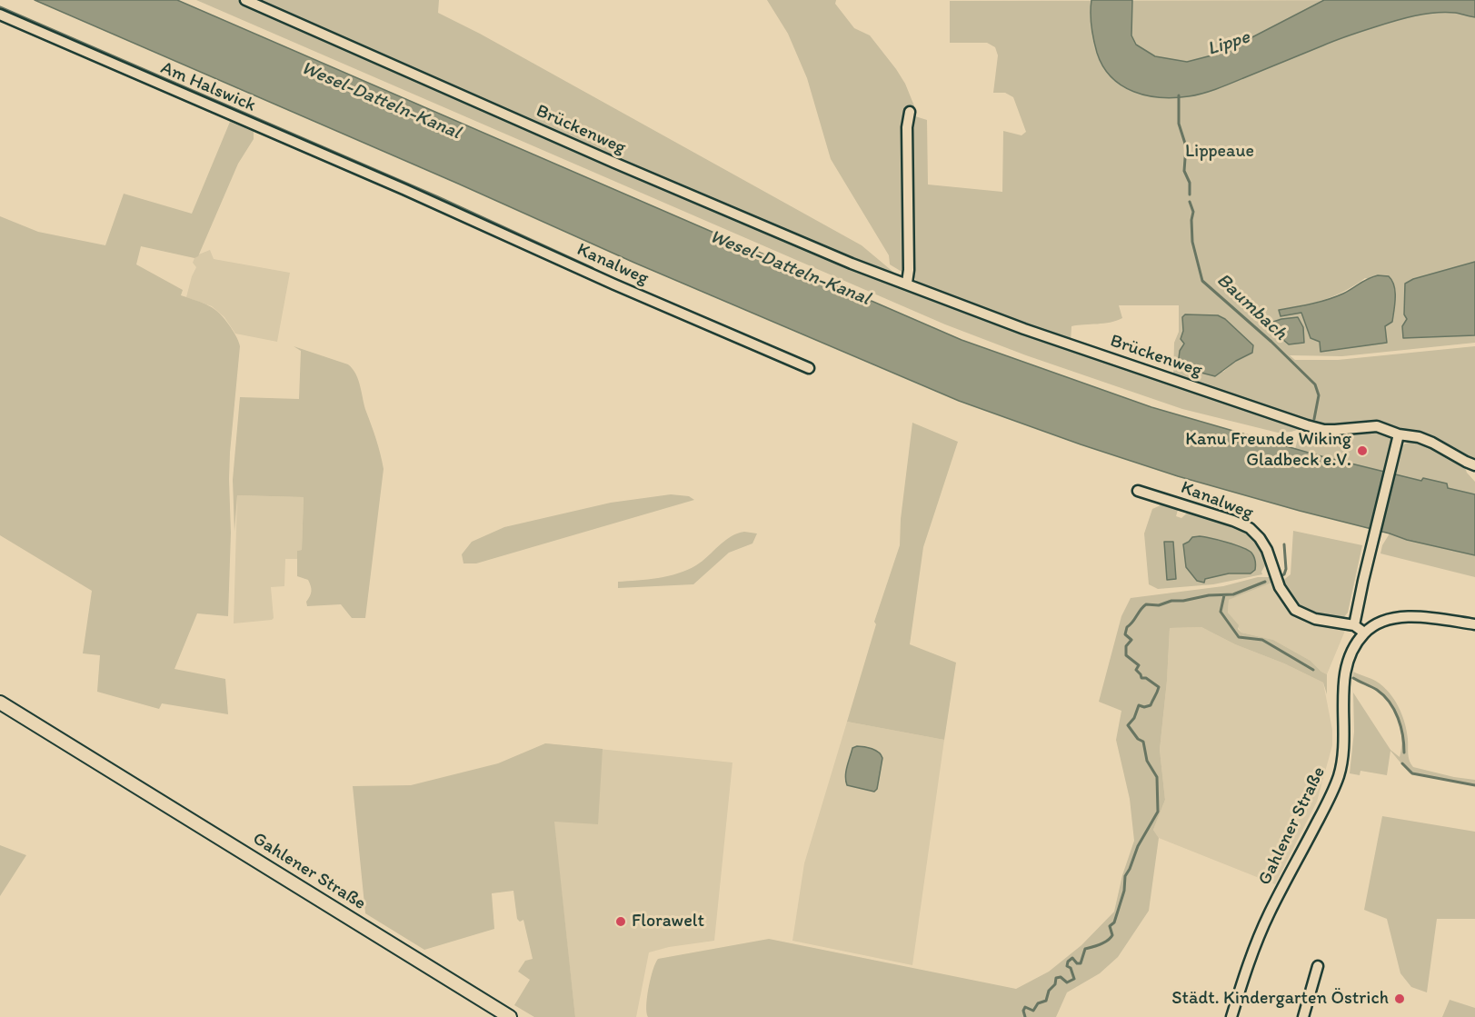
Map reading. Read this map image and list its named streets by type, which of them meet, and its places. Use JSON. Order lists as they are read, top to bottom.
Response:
{
  "streets": {
    "main road": ["Gahlener Straße"],
    "street": ["Am Halswick", "Brückenweg", "Kanalweg"]
  },
  "crossings": [
    ["Am Halswick", "Kanalweg"],
    ["Kanalweg", "Gahlener Straße"]
  ],
  "water": ["Lippe", "Wesel-Datteln-Kanal", "Baumbach"],
  "parks": ["Lippeaue"],
  "places": ["Kanu Freunde Wiking Gladbeck e.V.", "Florawelt", "Städt. Kindergarten Östrich"]
}
